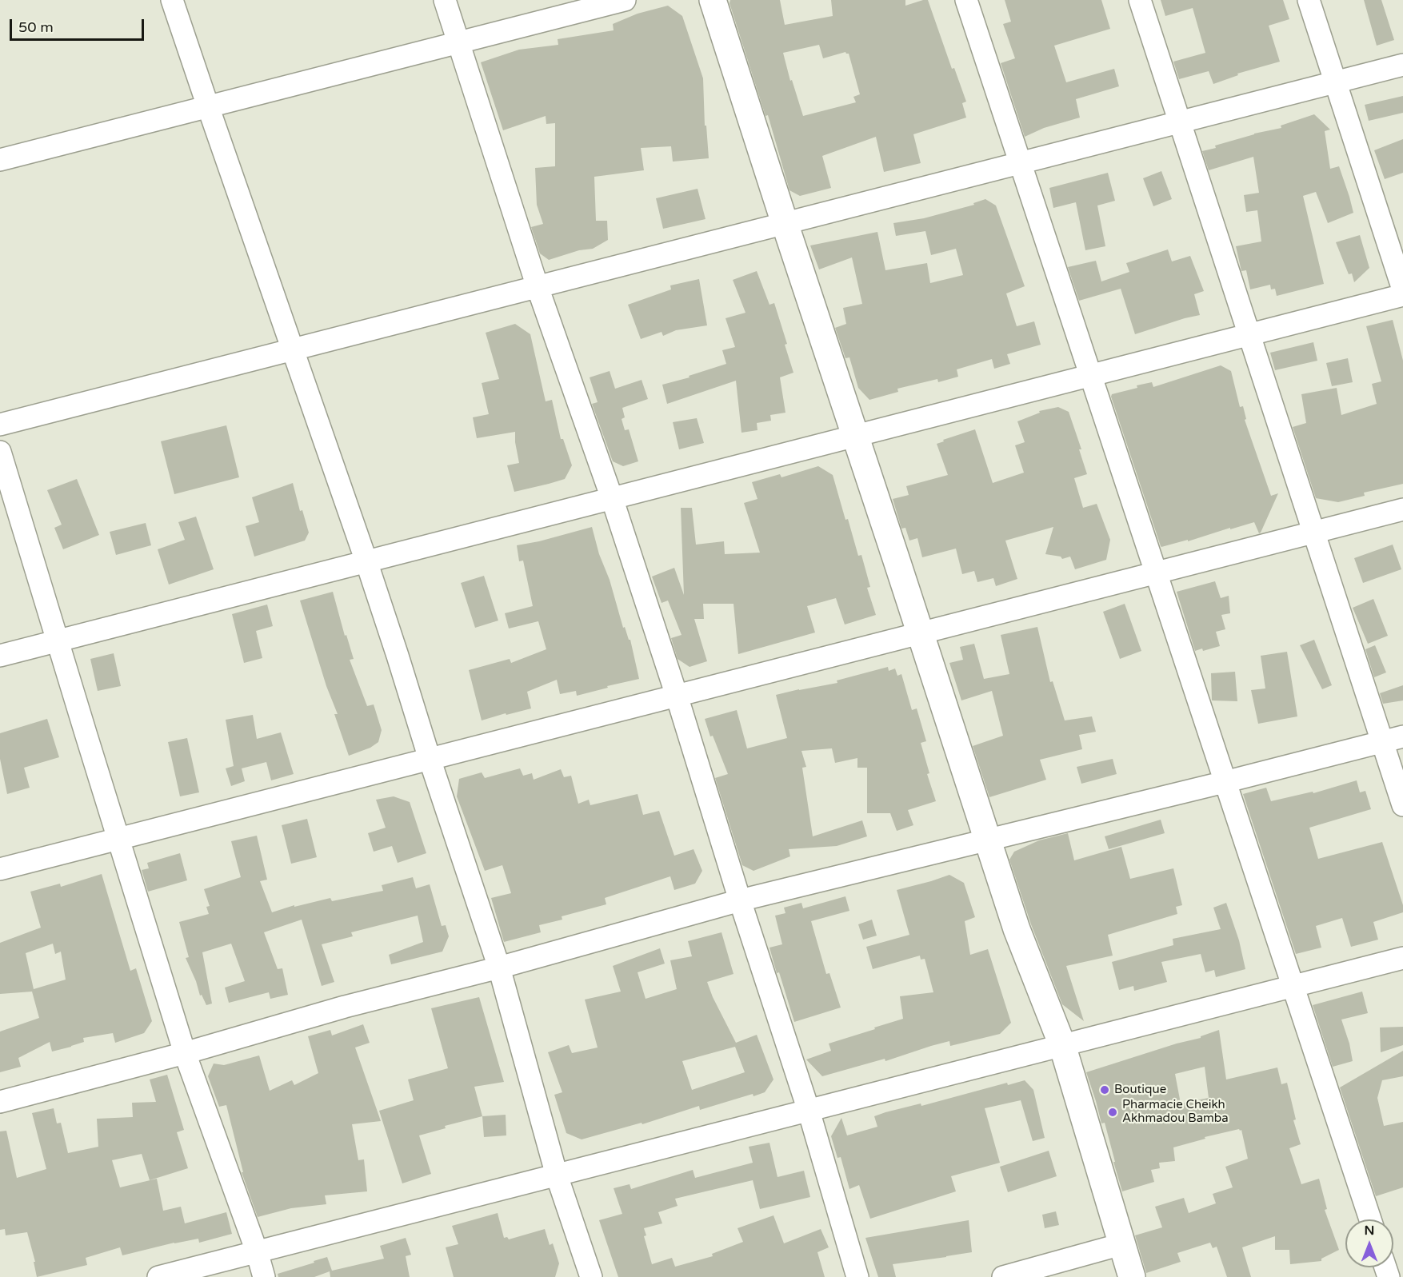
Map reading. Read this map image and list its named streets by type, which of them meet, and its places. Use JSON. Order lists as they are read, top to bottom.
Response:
{
  "places": ["Boutique", "Pharmacie Cheikh Akhmadou Bamba"],
  "scale_bar": "50 m",
  "north": "top"
}
